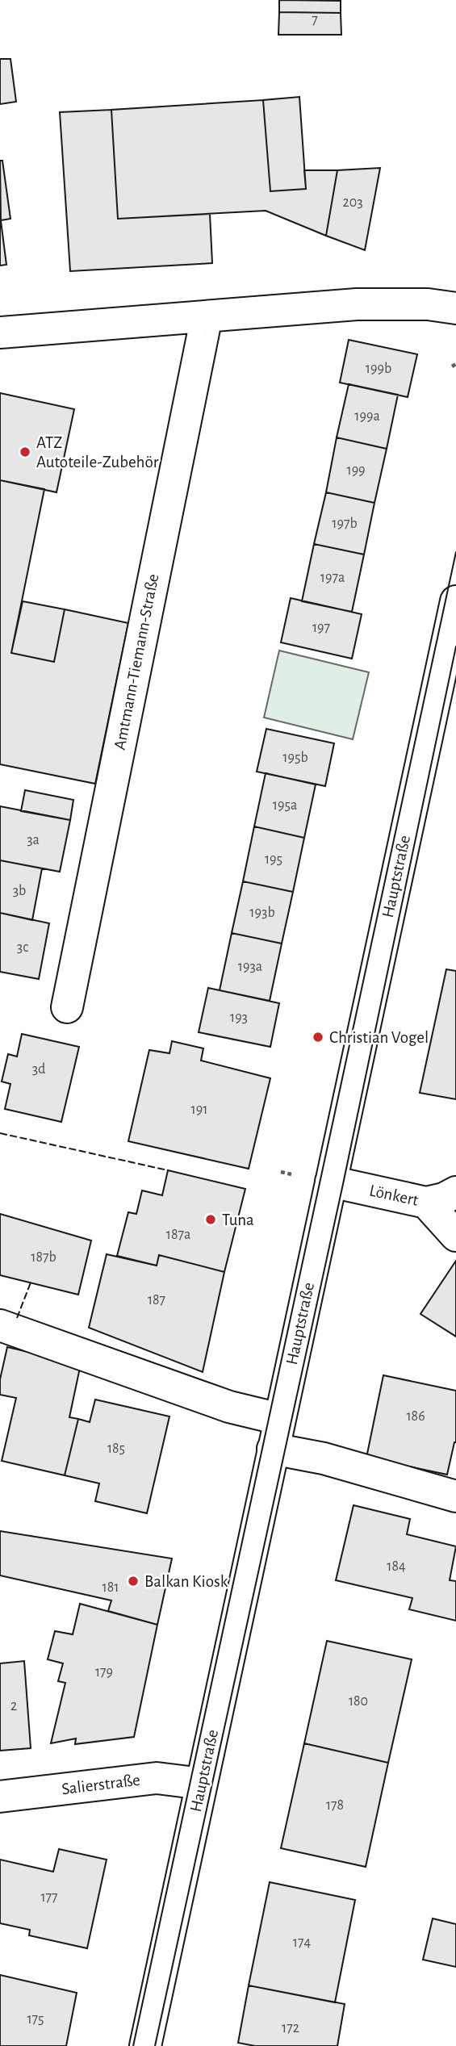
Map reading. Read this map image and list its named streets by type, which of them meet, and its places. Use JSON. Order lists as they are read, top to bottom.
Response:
{
  "streets": {
    "street": [
      "Amtmann-Tiemann-Straße",
      "Hauptstraße",
      "Lönkert",
      "Salierstraße"
    ]
  },
  "crossings": [
    ["Hauptstraße", "Lönkert"],
    ["Hauptstraße", "Salierstraße"]
  ],
  "places": [
    "ATZ Autoteile-Zubehör",
    "Christian Vogel",
    "Tuna",
    "Balkan Kiosk"
  ],
  "house_numbers": [
    "7",
    "203",
    "199b",
    "199a",
    "199",
    "197b",
    "197a",
    "197",
    "195b",
    "195a",
    "3a",
    "195",
    "3b",
    "193b",
    "3c",
    "193a",
    "193",
    "3d",
    "191",
    "187a",
    "187b",
    "187",
    "186",
    "185",
    "184",
    "181",
    "179",
    "180",
    "2",
    "178",
    "177",
    "174",
    "175",
    "172"
  ]
}
